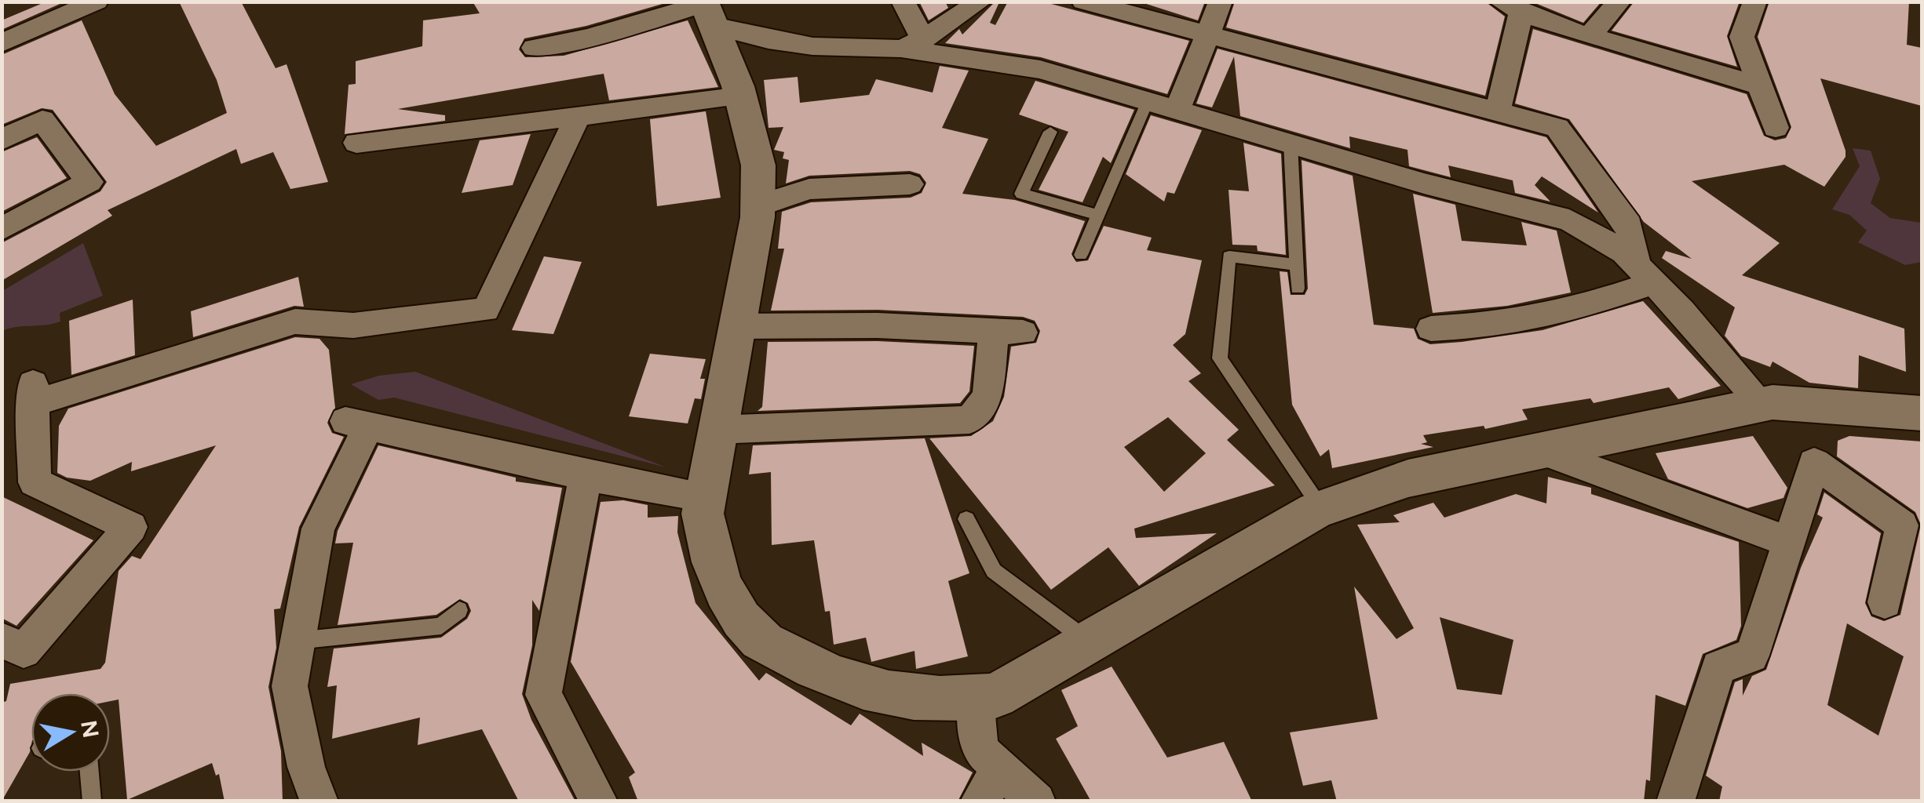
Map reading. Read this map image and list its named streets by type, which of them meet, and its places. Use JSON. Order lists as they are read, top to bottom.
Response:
{
  "north": "right"
}
